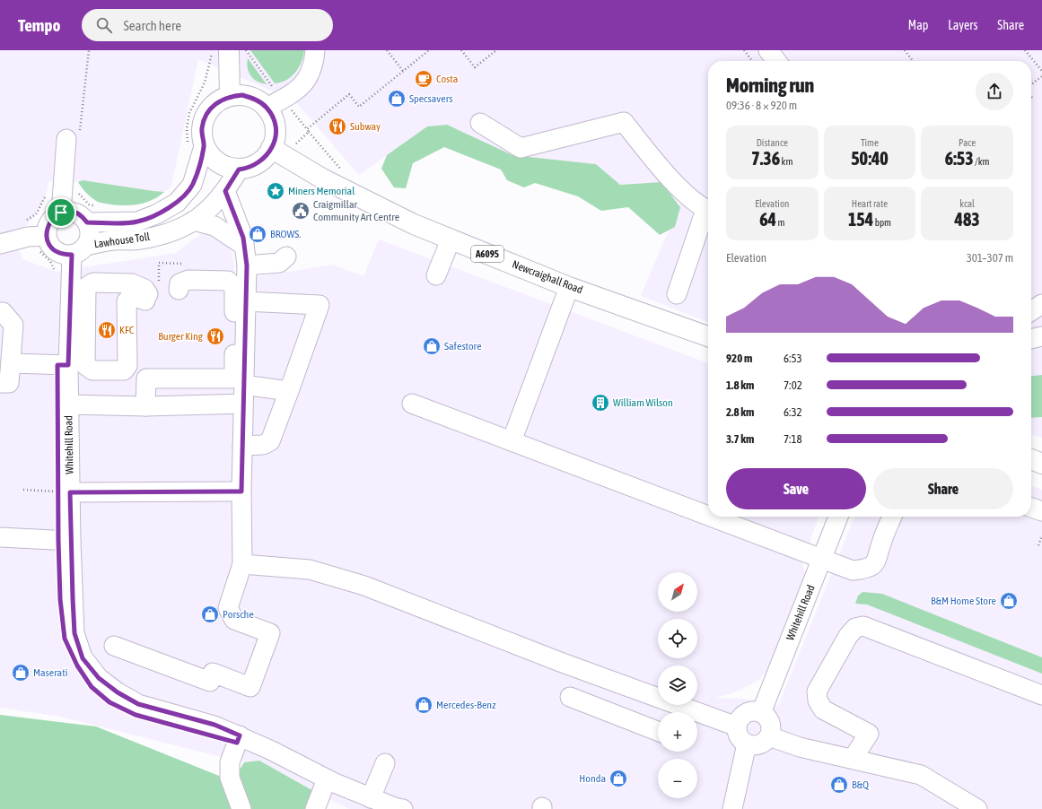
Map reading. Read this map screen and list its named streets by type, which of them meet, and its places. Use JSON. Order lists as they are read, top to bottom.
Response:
{
  "streets": {
    "main road": ["A6095", "Newcraighall Road"],
    "street": ["Lawhouse Toll", "Whitehill Road"]
  },
  "crossings": [
    ["Lawhouse Toll", "Newcraighall Road"],
    ["Lawhouse Toll", "Whitehill Road"]
  ],
  "places": {
    "cafe": ["Costa"],
    "shop": [
      "Specsavers",
      "BROWS.",
      "Safestore",
      "B&M Home Store",
      "Porsche",
      "Maserati",
      "Mercedes-Benz",
      "Honda",
      "B&Q"
    ],
    "restaurant": ["Subway", "KFC", "Burger King"],
    "place": ["Miners Memorial"],
    "public building": ["Craigmillar Community Art Centre"],
    "building": ["William Wilson"]
  },
  "north": "top right",
  "page": {
    "header": "Tempo",
    "search": "Search here",
    "nav": ["Map", "Layers", "Share"],
    "heading": ["Morning run", "09:36 · 8 × 920 m"],
    "stats": [
      ["Distance", "7.36 km"],
      ["Time", "50:40"],
      ["Pace", "6:53 /km"],
      ["Elevation", "64 m"],
      ["Heart rate", "154 bpm"],
      ["kcal", "483"]
    ],
    "chart": ["Elevation", "301–307 m"],
    "list": [
      {
        "name": "920 m",
        "note": "6:53"
      },
      {
        "name": "1.8 km",
        "note": "7:02"
      },
      {
        "name": "2.8 km",
        "note": "6:32"
      },
      {
        "name": "3.7 km",
        "note": "7:18"
      }
    ],
    "buttons": ["Save", "Share"],
    "map_buttons": ["+", "−"]
  }
}
